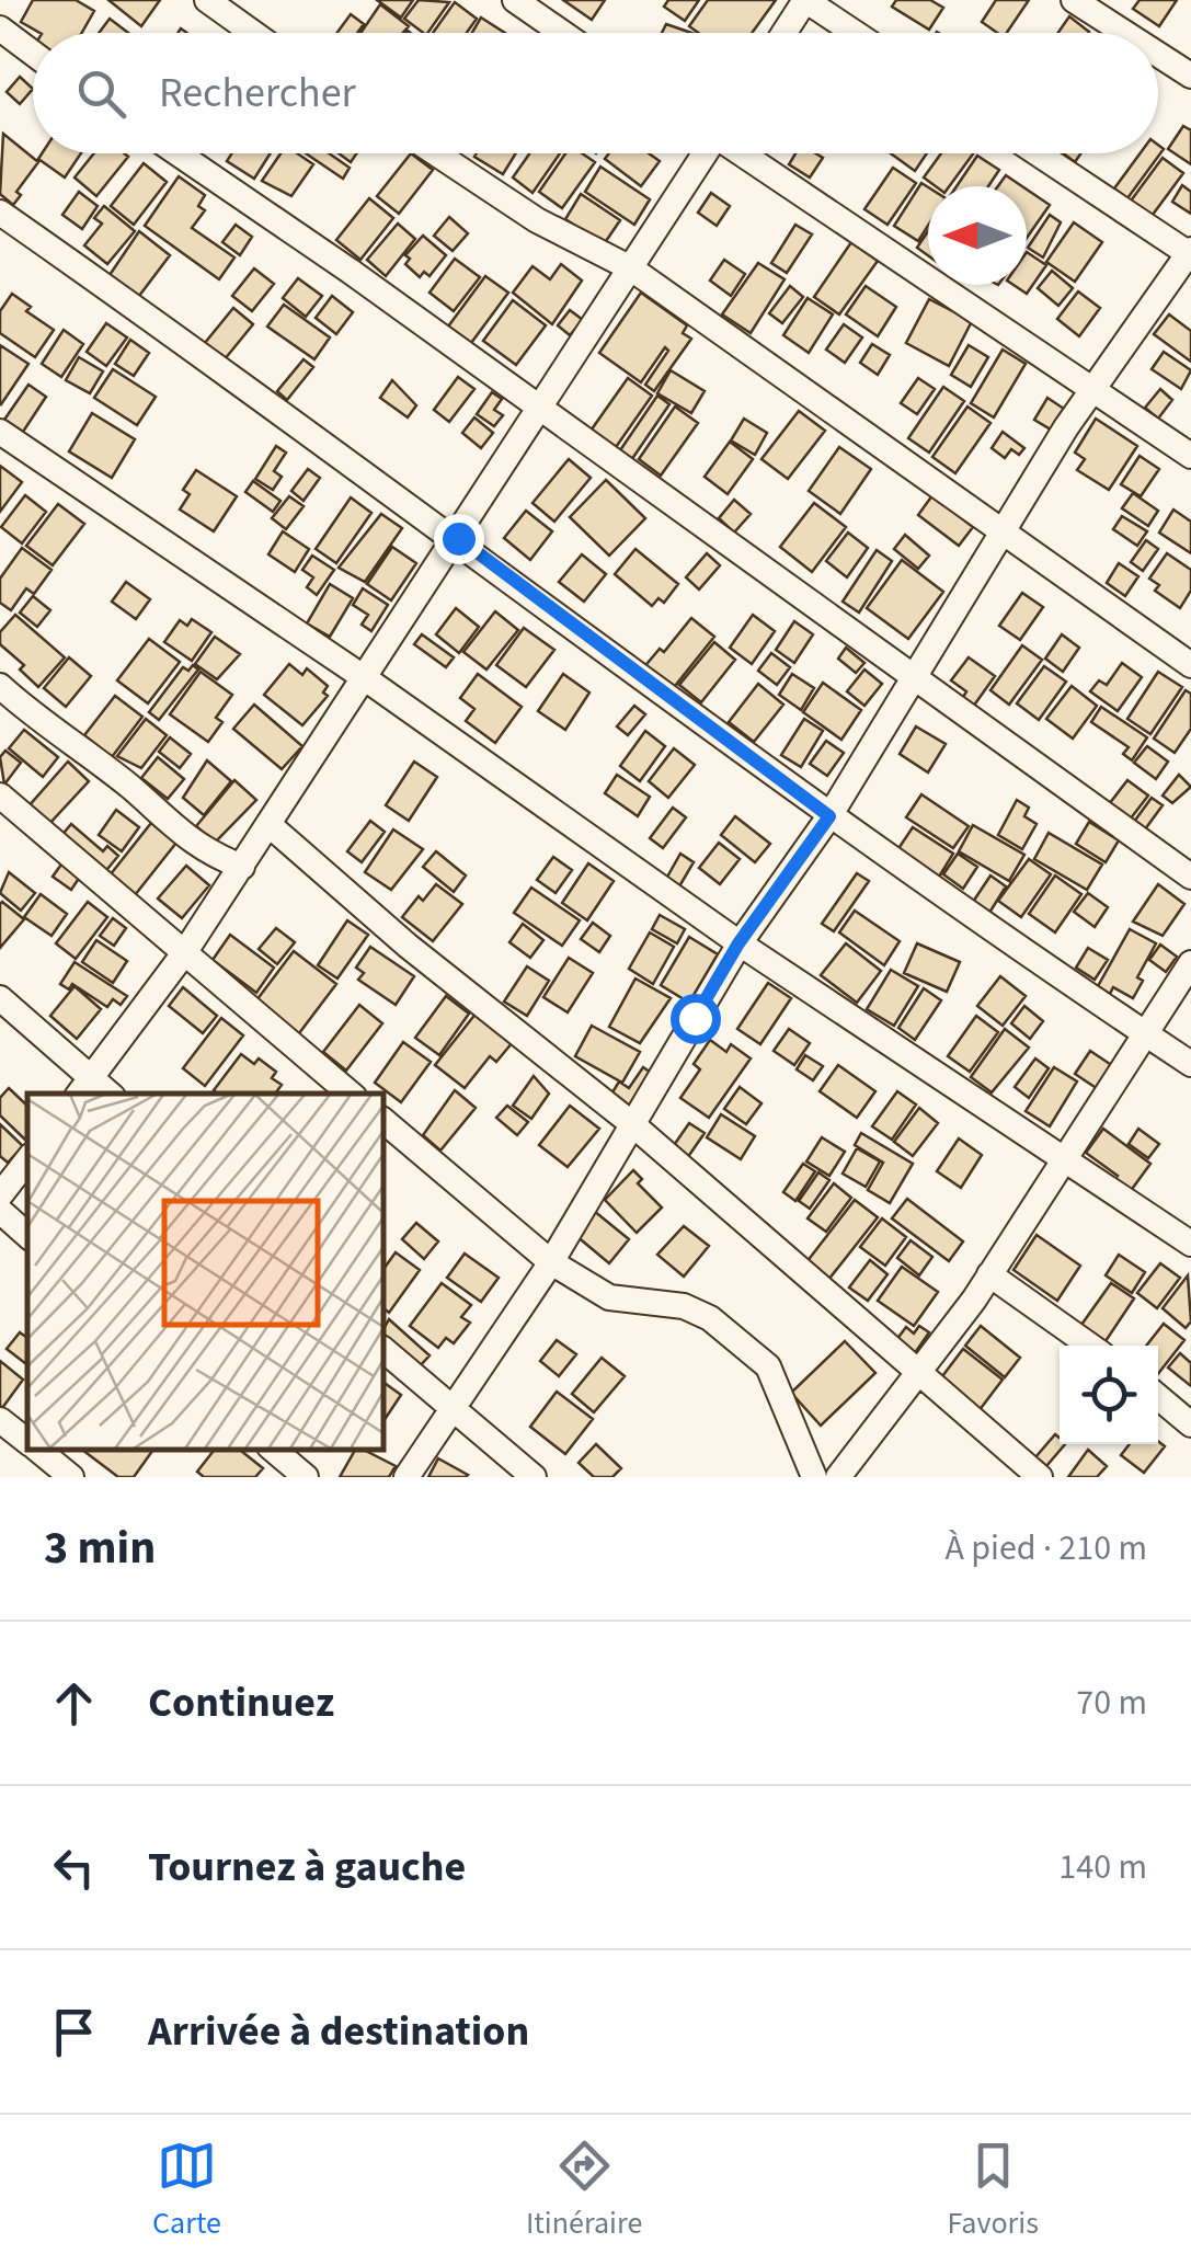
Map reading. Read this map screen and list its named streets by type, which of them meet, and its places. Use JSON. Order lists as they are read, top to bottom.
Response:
{
  "north": "left",
  "page": {
    "search": "Rechercher",
    "heading": ["3 min", "À pied · 210 m"],
    "list": [
      ["Continuez", "70 m"],
      ["Tournez à gauche", "140 m"],
      "Arrivée à destination"
    ],
    "nav": ["Carte", "Itinéraire", "Favoris"]
  }
}
